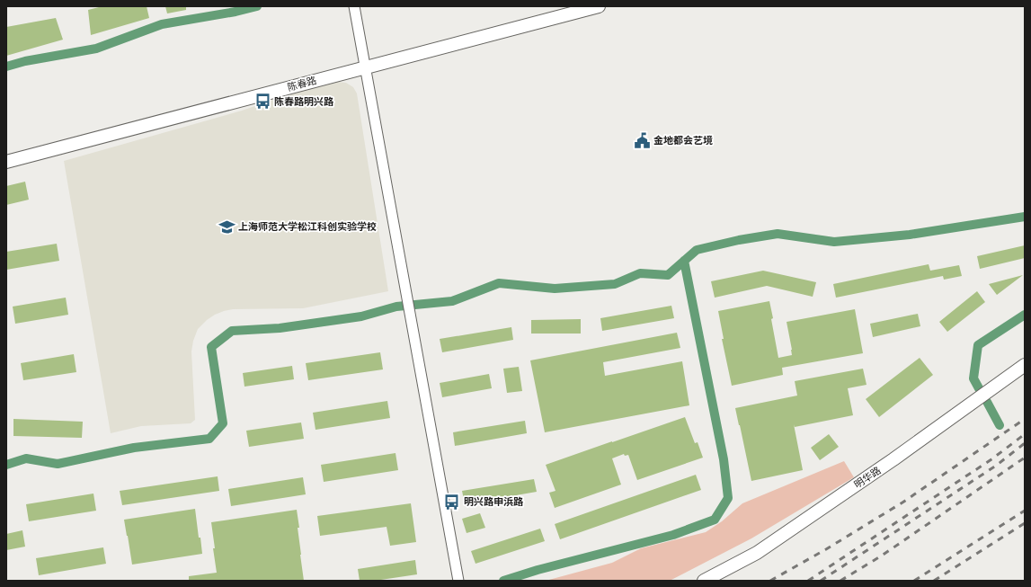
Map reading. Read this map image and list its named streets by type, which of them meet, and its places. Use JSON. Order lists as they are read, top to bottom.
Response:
{
  "streets": {
    "street": ["陈春路", "明华路"]
  },
  "places": {
    "bus stop": ["陈春路明兴路", "明兴路申浜路"],
    "public building": ["金地都会艺境"],
    "school or university": ["上海师范大学松江科创实验学校"]
  }
}
